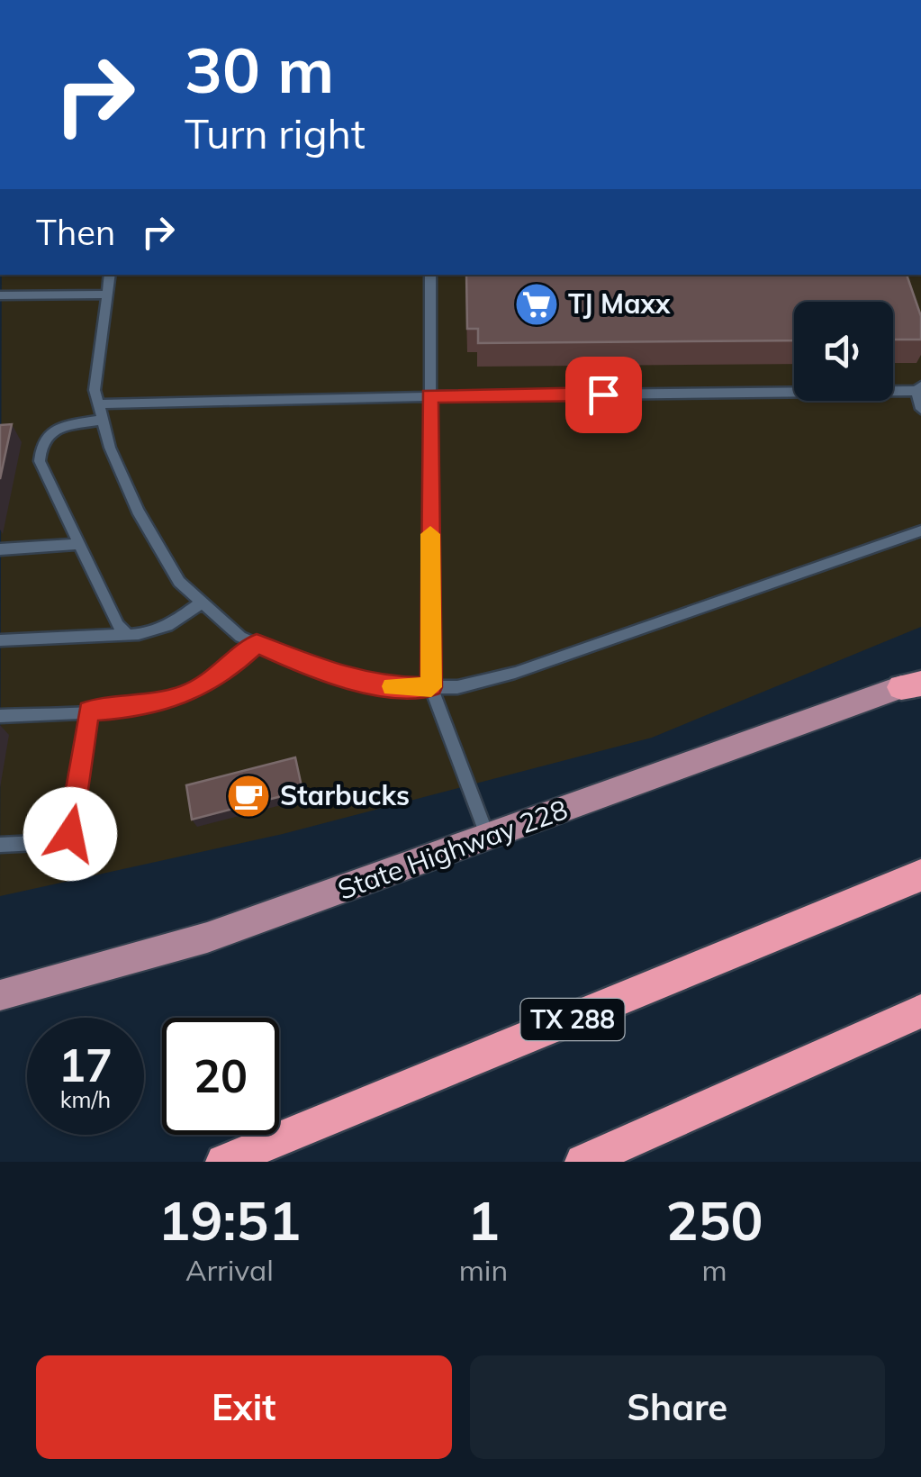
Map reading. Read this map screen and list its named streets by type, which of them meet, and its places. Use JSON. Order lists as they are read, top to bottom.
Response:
{
  "streets": {
    "highway": ["TX 288"],
    "main road": ["State Highway 228"]
  },
  "places": {
    "supermarket": ["TJ Maxx"],
    "cafe": ["Starbucks"]
  },
  "page": {
    "turn": ["30 m", "Turn right"],
    "then": "Then",
    "speed": "17 km/h",
    "limit": "20",
    "eta": [
      "19:51",
      "Arrival",
      "1",
      "min",
      "250",
      "m"
    ],
    "buttons": ["Exit", "Share"]
  }
}
